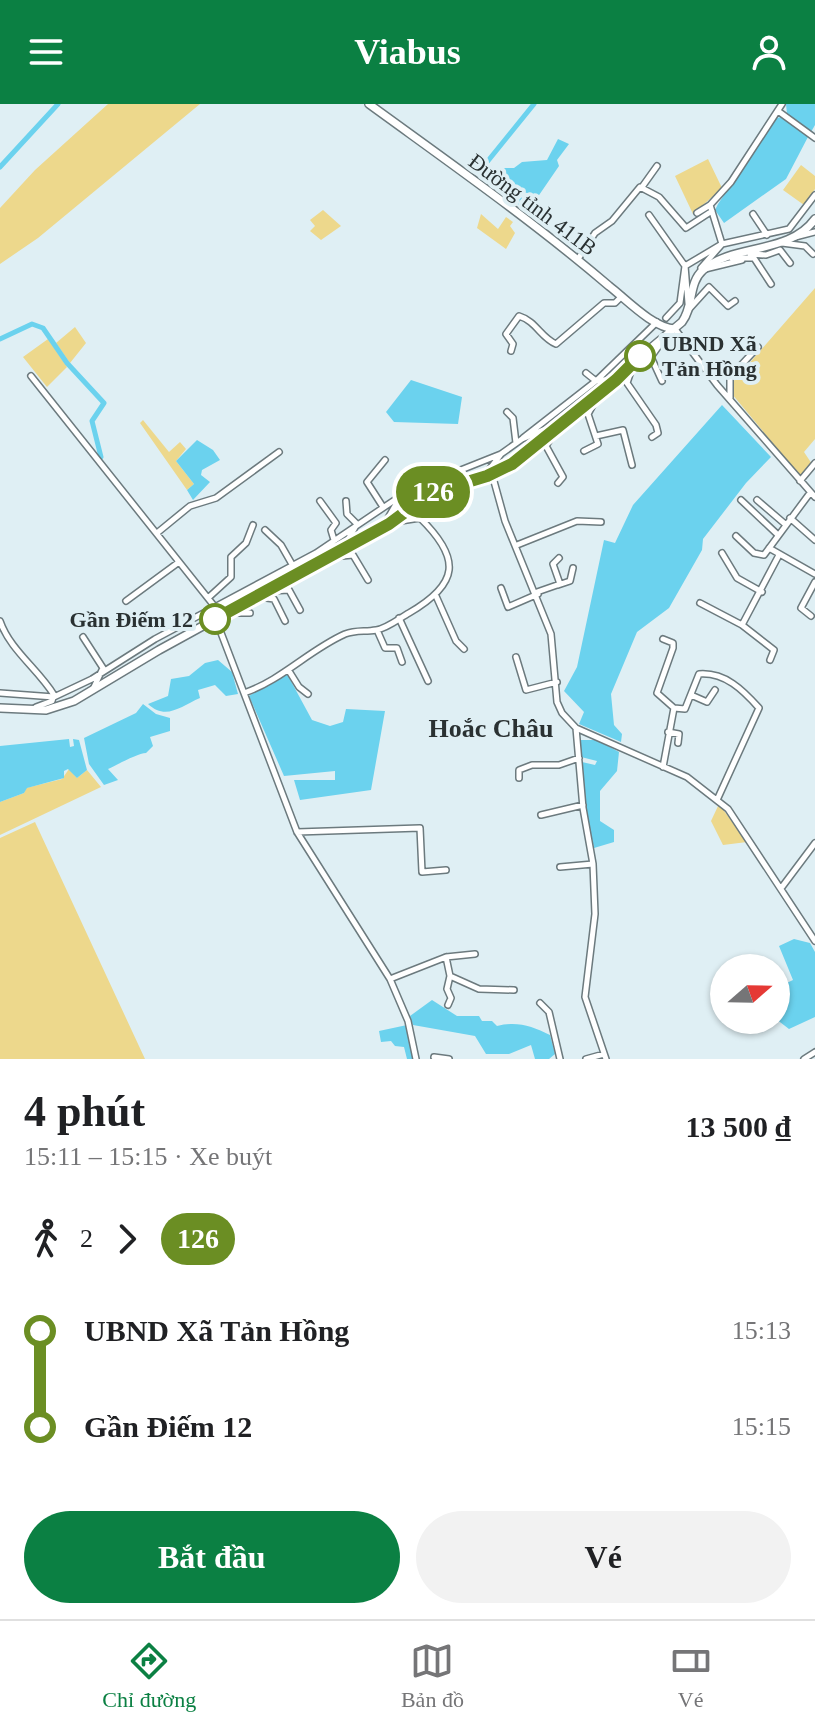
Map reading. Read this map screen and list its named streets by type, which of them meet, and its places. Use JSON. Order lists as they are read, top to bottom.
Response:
{
  "streets": {
    "main road": ["Đường tỉnh 411B"]
  },
  "districts": ["Hoắc Châu"],
  "places": ["UBND Xã Tản Hồng", "Gần Điếm 12"],
  "lines": ["bus line 126"],
  "north": "right",
  "page": {
    "header": "Viabus",
    "on_map": "126",
    "heading": ["4 phút", "15:11 – 15:15 · Xe buýt", "13 500 ₫"],
    "legs": ["2", "126"],
    "list": [
      {
        "name": "UBND Xã Tản Hồng",
        "value": "15:13"
      },
      {
        "name": "Gần Điếm 12",
        "value": "15:15"
      }
    ],
    "buttons": ["Bắt đầu", "Vé"],
    "tabs": ["Chỉ đường", "Bản đồ", "Vé"]
  }
}
